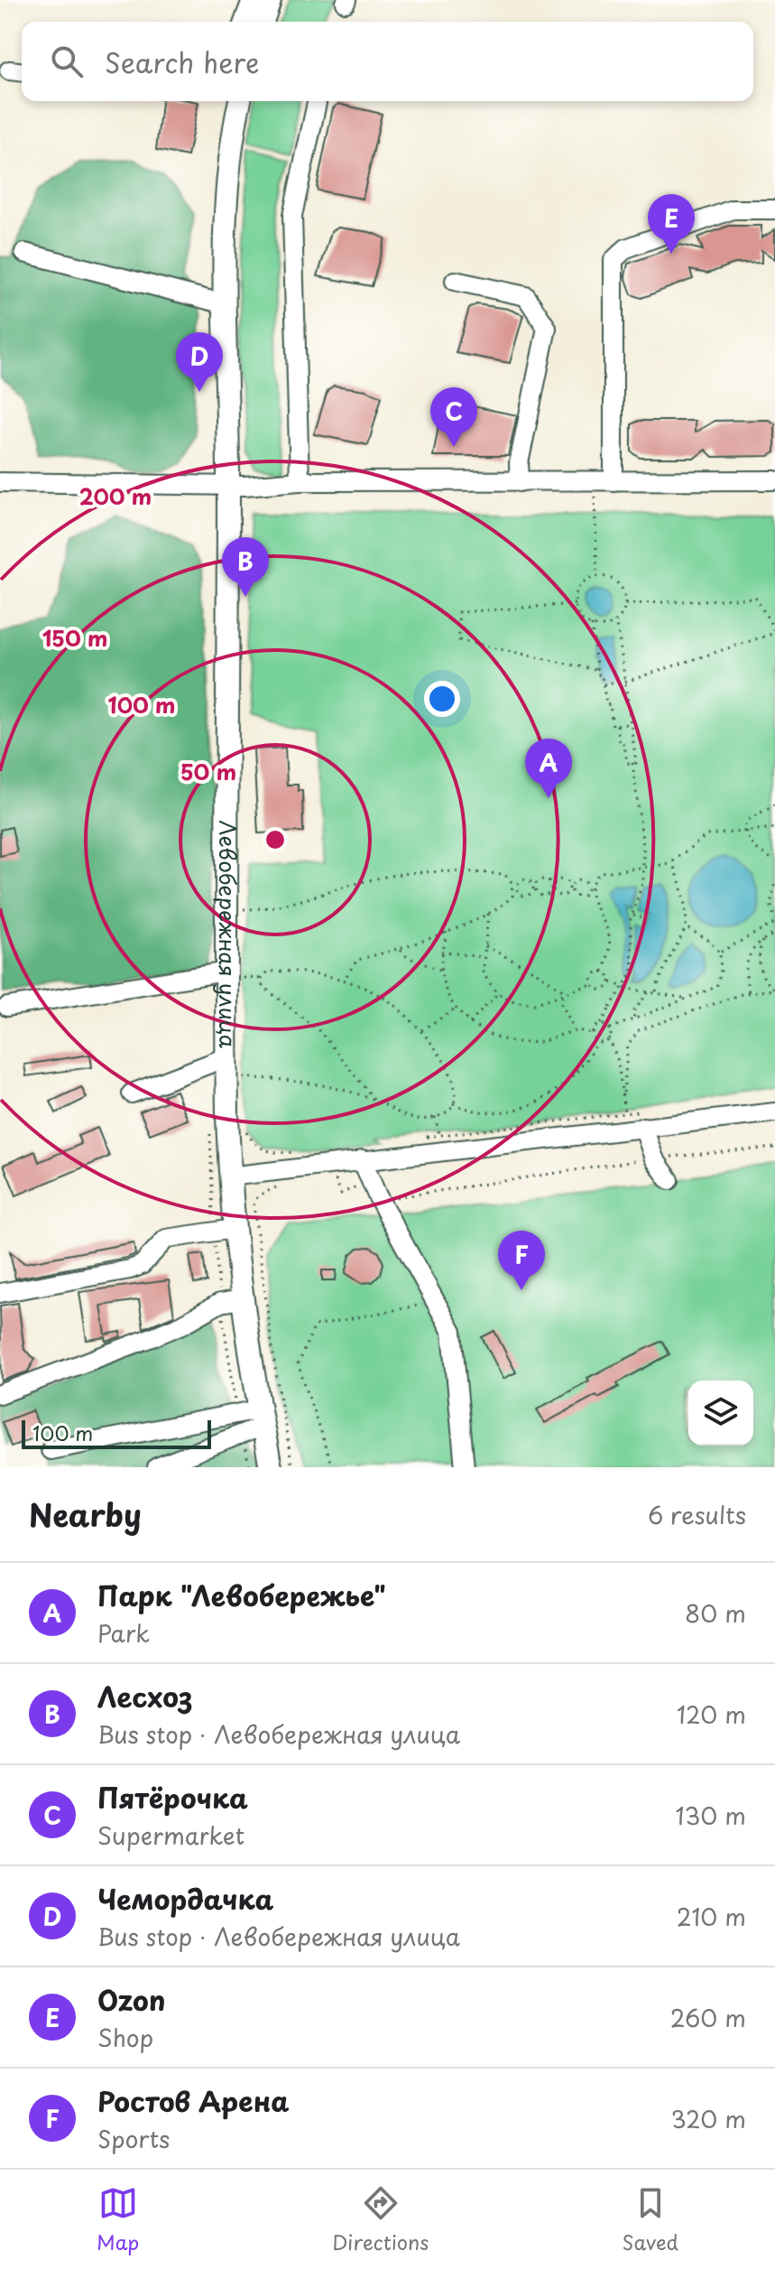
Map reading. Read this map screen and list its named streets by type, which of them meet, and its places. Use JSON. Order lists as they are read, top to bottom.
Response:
{
  "streets": {
    "main road": ["Левобережная улица"]
  },
  "scale_bar": "100 m",
  "page": {
    "search": "Search here",
    "pins": [
      "E",
      "D",
      "C",
      "B",
      "A",
      "F"
    ],
    "scale": "100 m",
    "heading": ["Nearby", "6 results"],
    "list": [
      {
        "mark": "A",
        "name": "Парк \"Левобережье\"",
        "note": "Park",
        "value": "80 m"
      },
      {
        "mark": "B",
        "name": "Лесхоз",
        "note": "Bus stop · Левобережная улица",
        "value": "120 m"
      },
      {
        "mark": "C",
        "name": "Пятёрочка",
        "note": "Supermarket",
        "value": "130 m"
      },
      {
        "mark": "D",
        "name": "Чемордачка",
        "note": "Bus stop · Левобережная улица",
        "value": "210 m"
      },
      {
        "mark": "E",
        "name": "Ozon",
        "note": "Shop",
        "value": "260 m"
      },
      {
        "mark": "F",
        "name": "Ростов Арена",
        "note": "Sports",
        "value": "320 m"
      }
    ],
    "nav": ["Map", "Directions", "Saved"]
  },
  "rings": [
    "200 m",
    "150 m",
    "100 m",
    "50 m"
  ]
}
